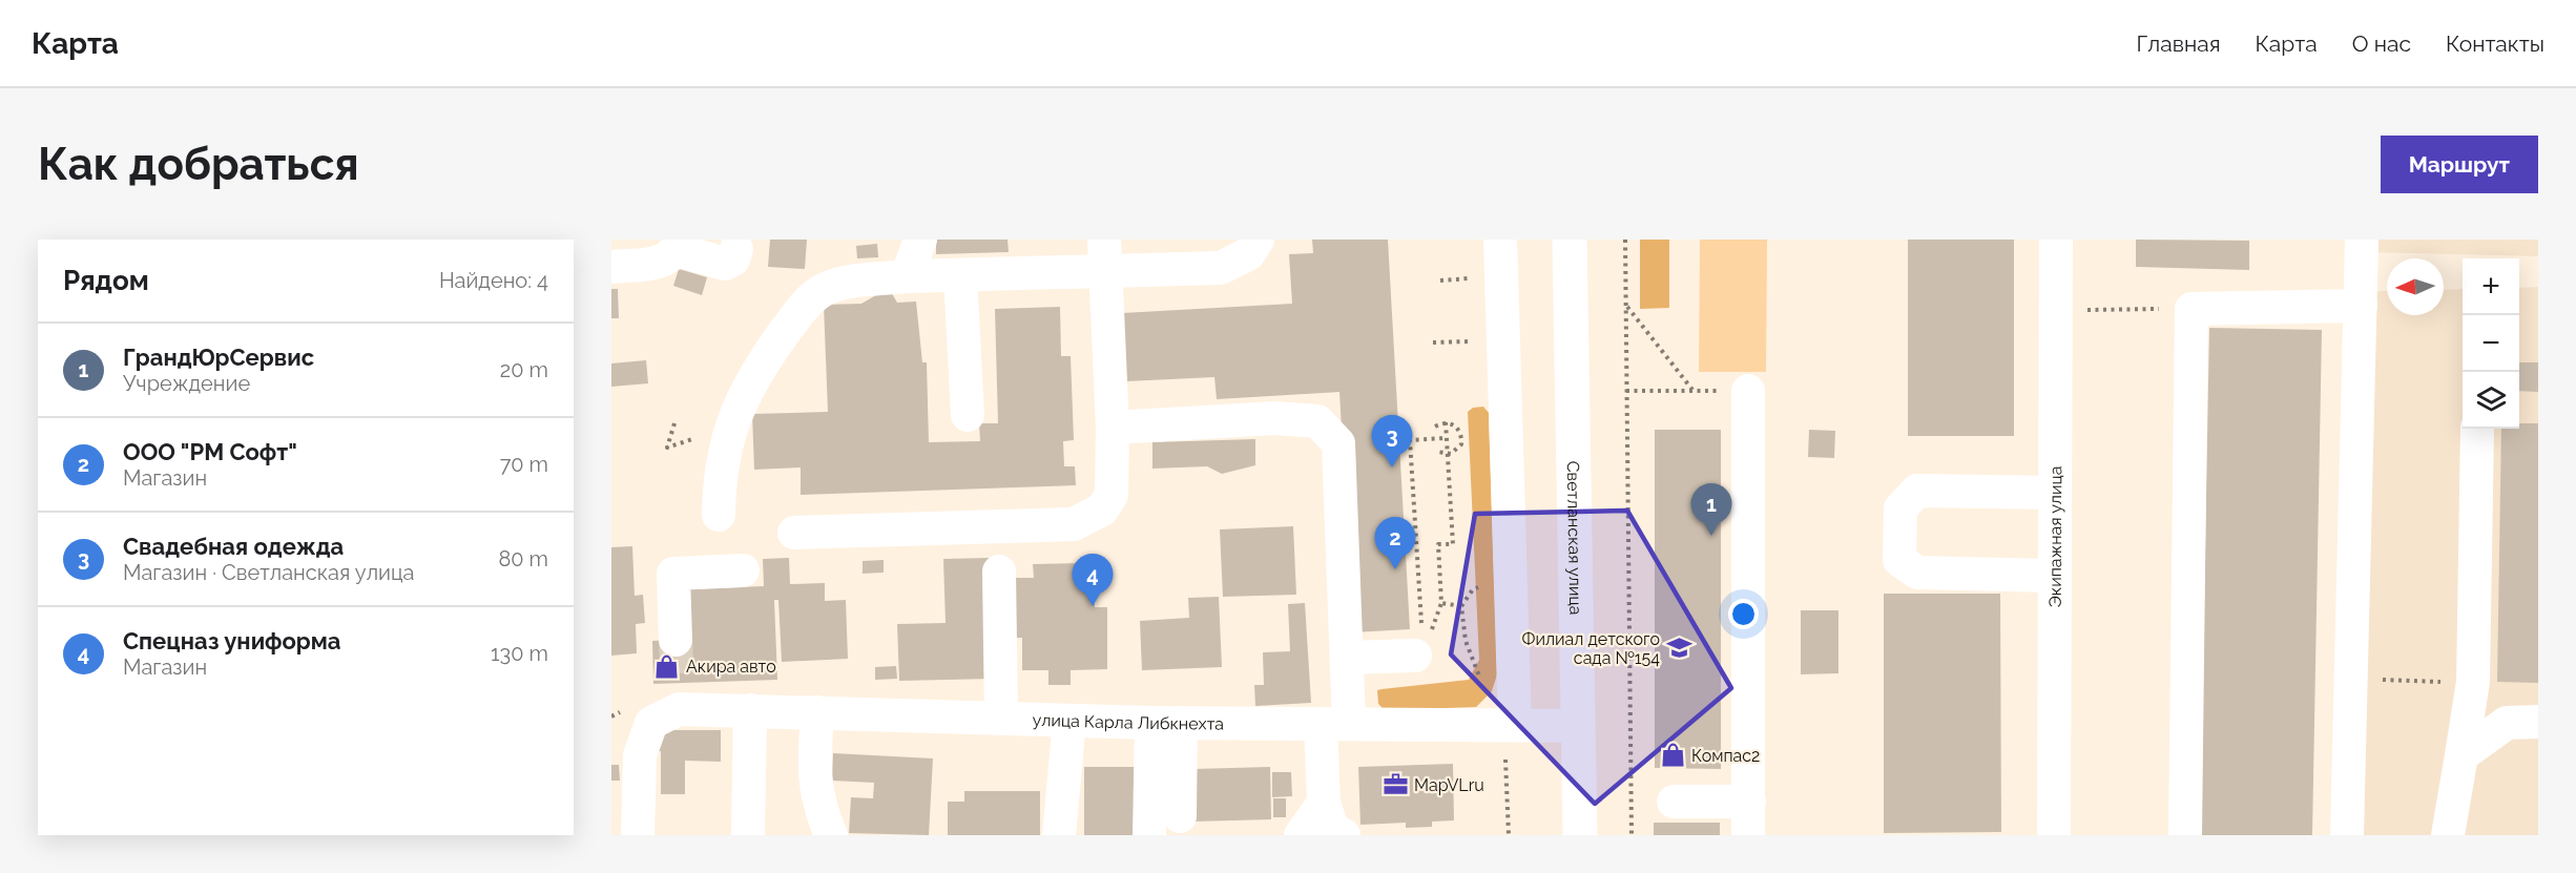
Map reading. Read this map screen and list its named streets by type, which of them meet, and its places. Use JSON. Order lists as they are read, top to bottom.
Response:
{
  "streets": {
    "main road": ["Светланская улица"],
    "street": ["Экипажная улица", "улица Карла Либкнехта"]
  },
  "crossings": [
    ["Светланская улица", "улица Карла Либкнехта"]
  ],
  "places": {
    "school or university": ["Филиал детского сада №154"],
    "shop": ["Акира авто", "Компас2"],
    "office": ["MapVLru"]
  },
  "north": "left",
  "page": {
    "header": "Карта",
    "nav": [
      "Главная",
      "Карта",
      "О нас",
      "Контакты"
    ],
    "buttons": "Маршрут",
    "title": "Как добраться",
    "heading": ["Рядом", "Найдено: 4"],
    "map_buttons": ["+", "−"],
    "list": [
      {
        "mark": "1",
        "name": "ГрандЮрСервис",
        "note": "Учреждение",
        "value": "20 m"
      },
      {
        "mark": "2",
        "name": "ООО \"РМ Софт\"",
        "note": "Магазин",
        "value": "70 m"
      },
      {
        "mark": "3",
        "name": "Свадебная одежда",
        "note": "Магазин · Светланская улица",
        "value": "80 m"
      },
      {
        "mark": "4",
        "name": "Спецназ униформа",
        "note": "Магазин",
        "value": "130 m"
      }
    ],
    "pins": [
      "3",
      "1",
      "2",
      "4"
    ]
  }
}
